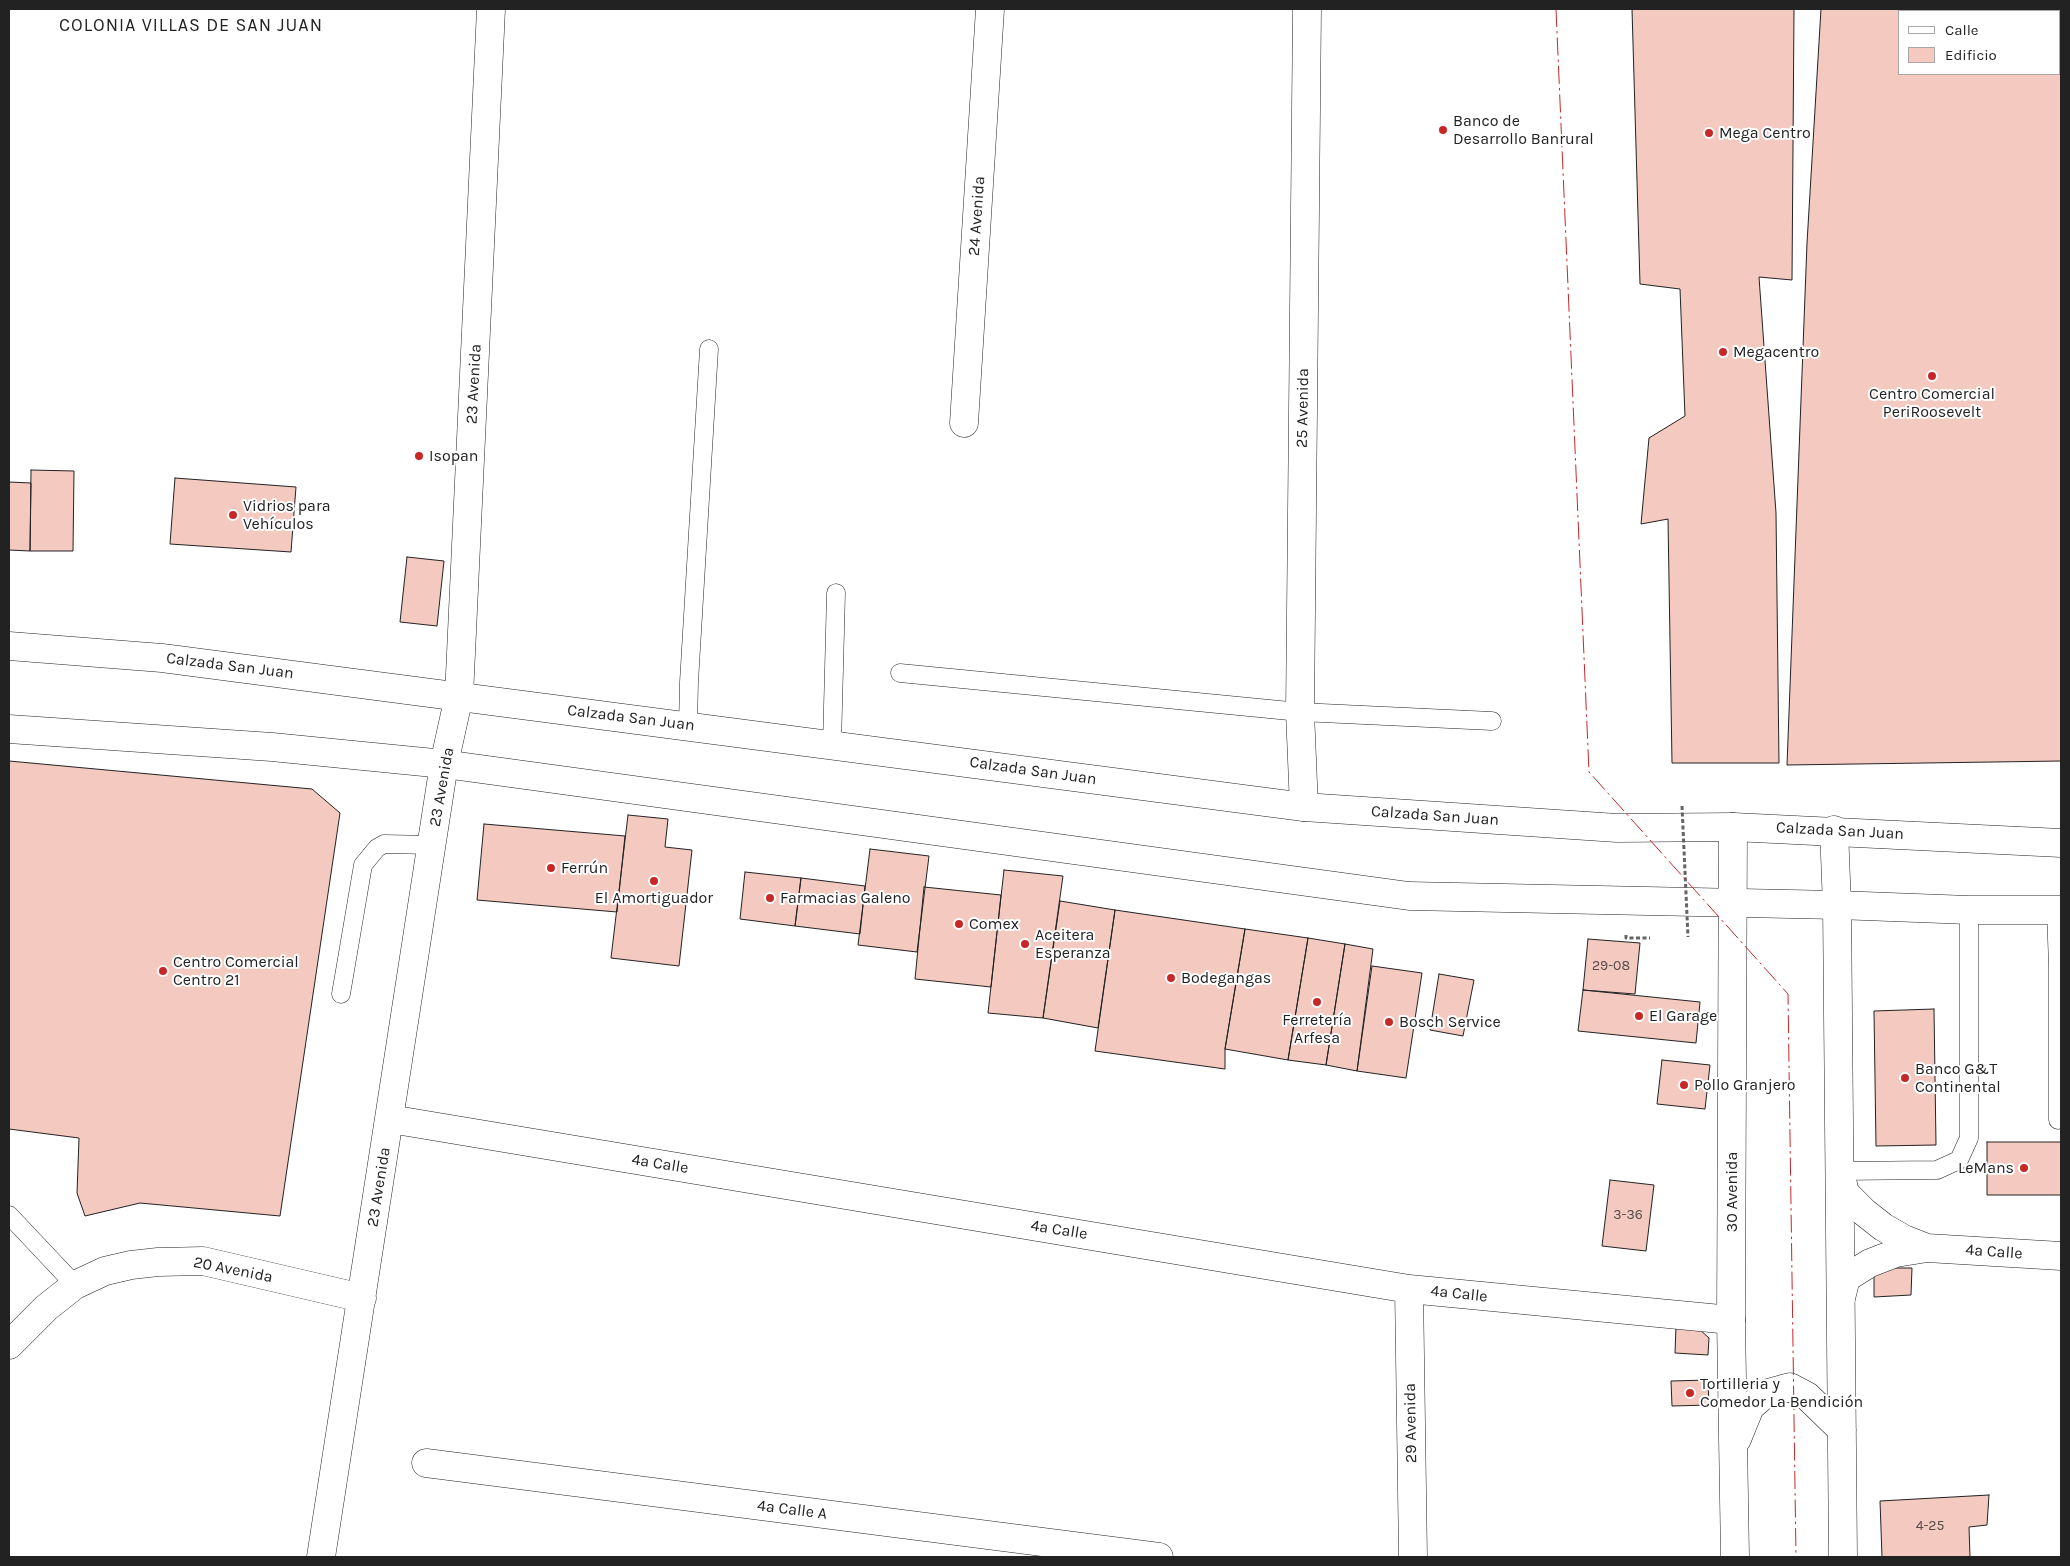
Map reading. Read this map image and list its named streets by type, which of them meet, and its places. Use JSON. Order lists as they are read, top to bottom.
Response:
{
  "streets": {
    "street": [
      "24 Avenida",
      "23 Avenida",
      "25 Avenida",
      "Calzada San Juan",
      "4a Calle",
      "30 Avenida",
      "20 Avenida",
      "29 Avenida",
      "4a Calle A"
    ]
  },
  "crossings": [
    ["23 Avenida", "Calzada San Juan"],
    ["23 Avenida", "4a Calle"],
    ["23 Avenida", "20 Avenida"],
    ["25 Avenida", "Calzada San Juan"],
    ["Calzada San Juan", "30 Avenida"],
    ["4a Calle", "30 Avenida"],
    ["4a Calle", "29 Avenida"]
  ],
  "districts": ["COLONIA VILLAS DE SAN JUAN"],
  "places": [
    "Banco de Desarrollo Banrural",
    "Mega Centro",
    "Megacentro",
    "Centro Comercial PeriRoosevelt",
    "Isopan",
    "Vidrios para Vehículos",
    "Ferrún",
    "El Amortiguador",
    "Farmacias Galeno",
    "Comex",
    "Aceitera Esperanza",
    "Centro Comercial Centro 21",
    "Bodegangas",
    "Ferretería Arfesa",
    "El Garage",
    "Bosch Service",
    "Banco G&T Continental",
    "Pollo Granjero",
    "LeMans",
    "Tortilleria y Comedor La Bendición"
  ],
  "house_numbers": ["29-08", "3-36", "4-25"],
  "legend": ["Calle", "Edificio"]
}
